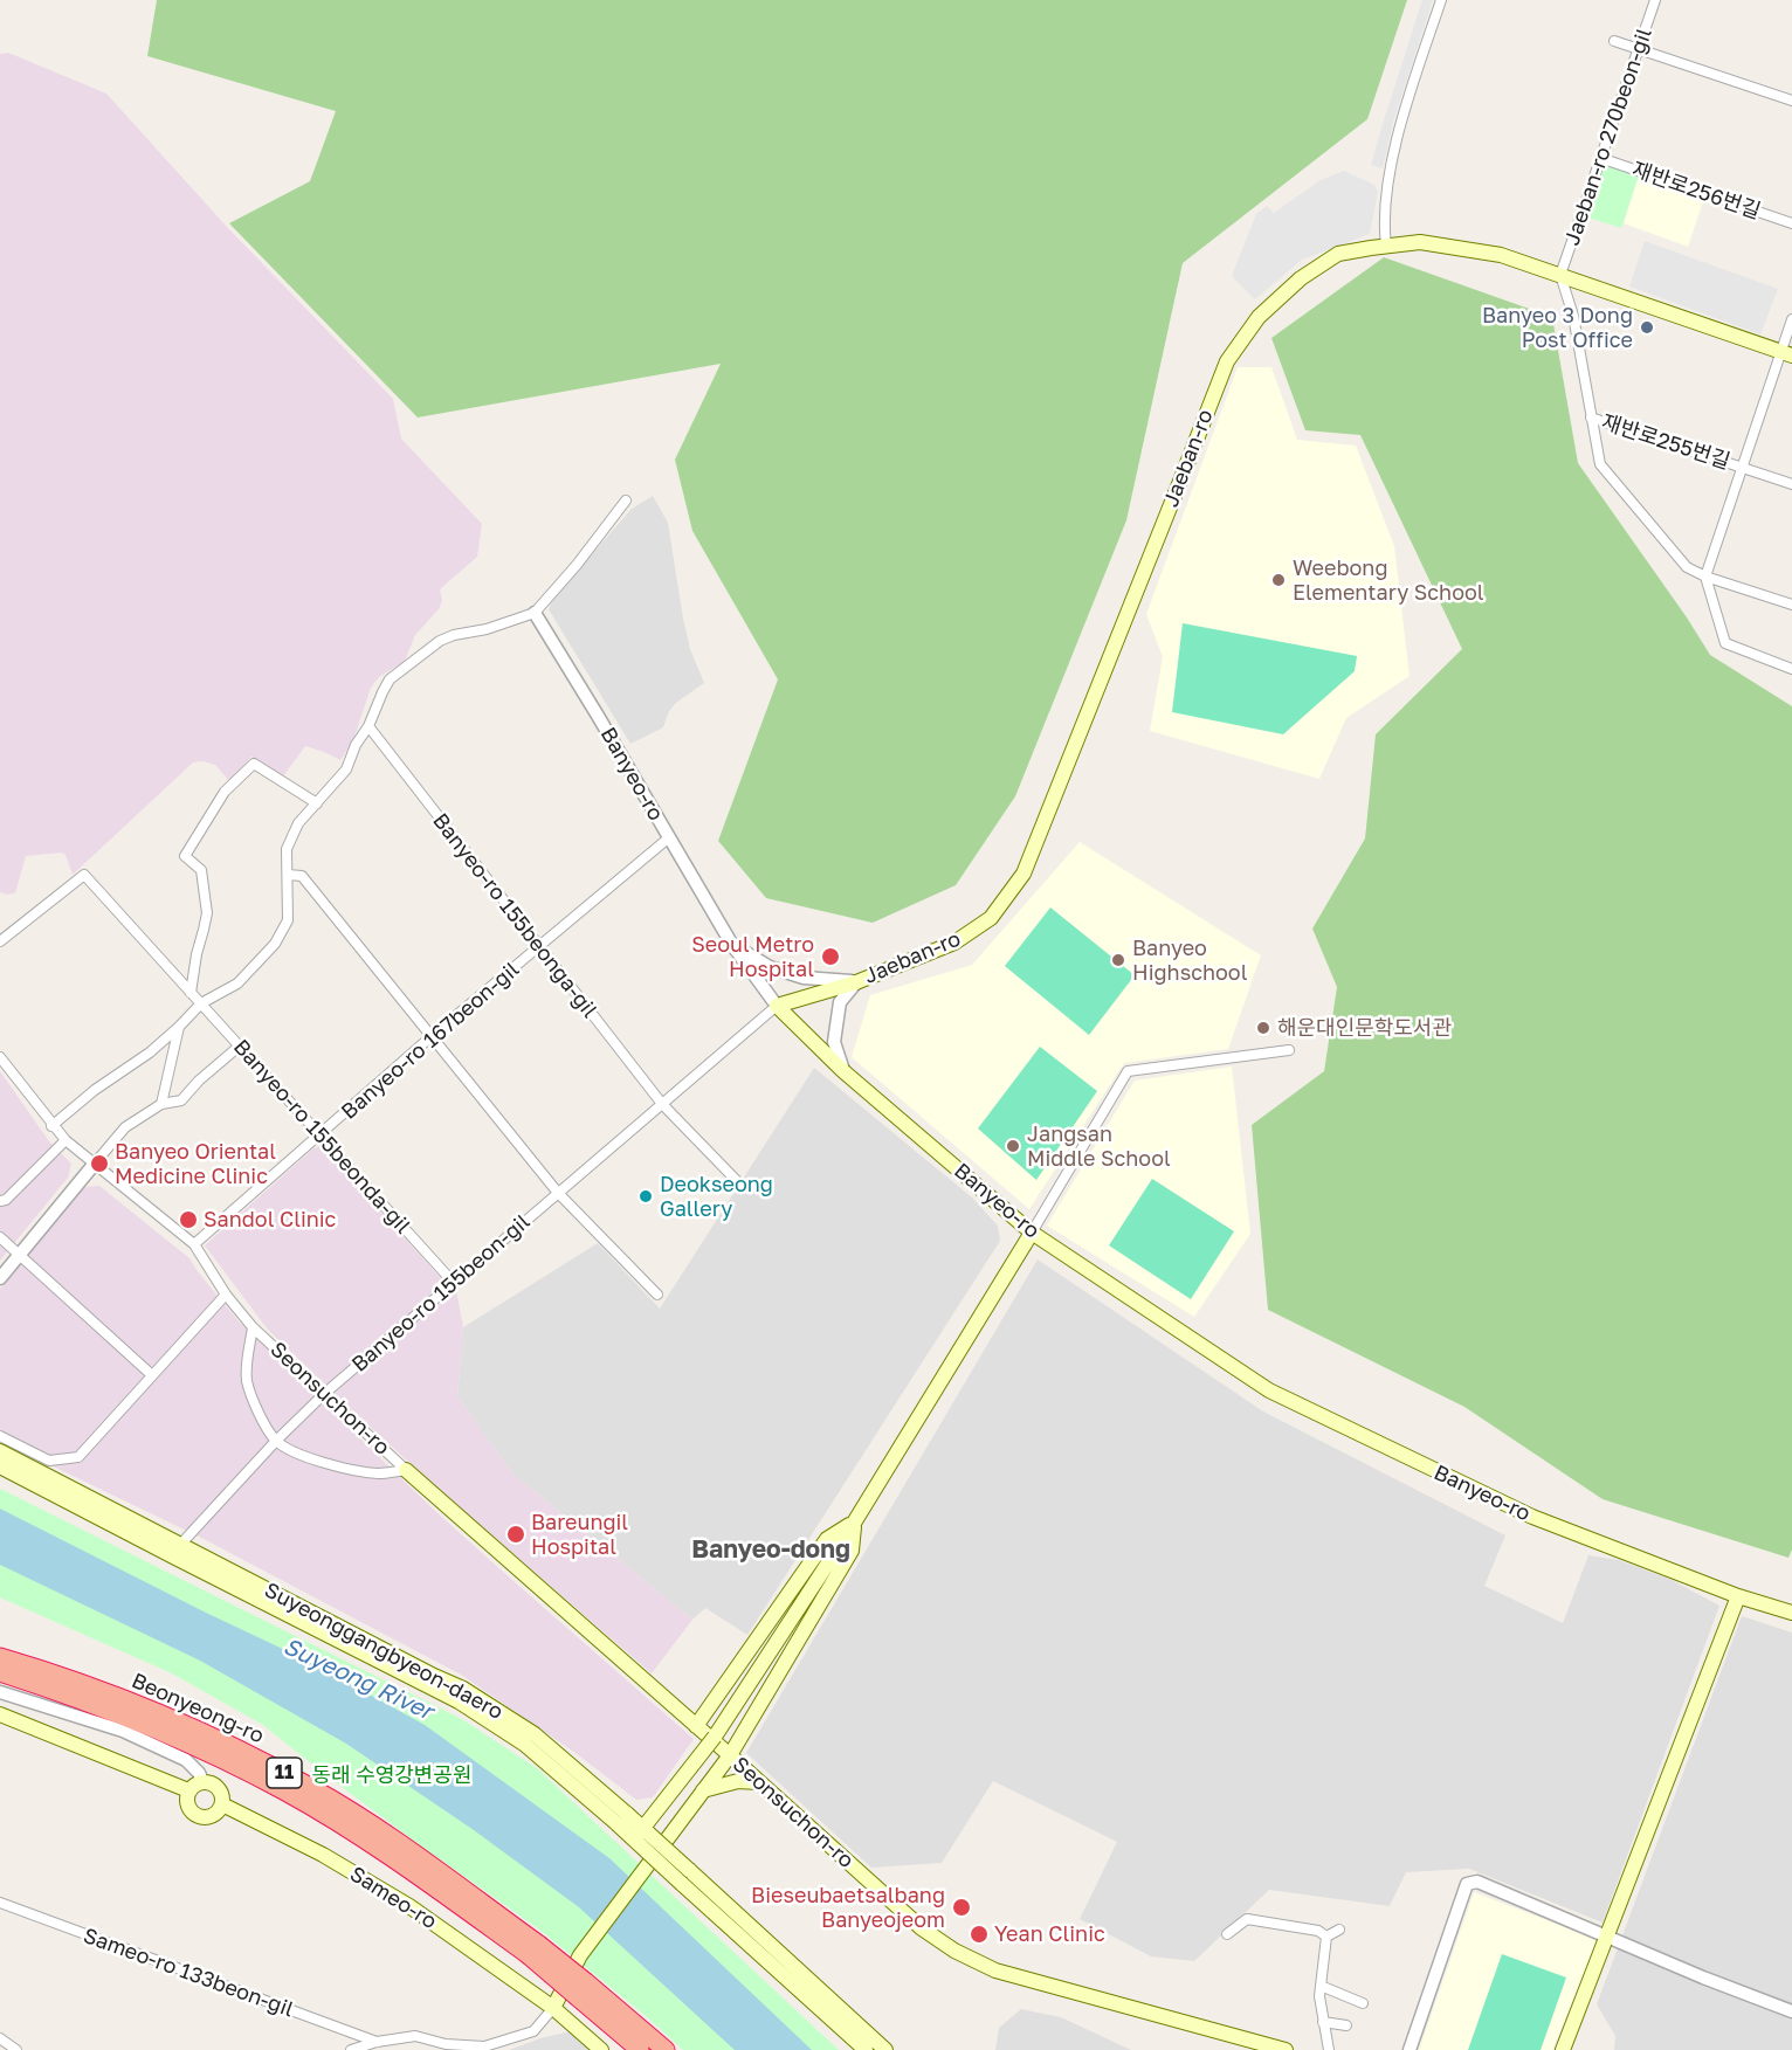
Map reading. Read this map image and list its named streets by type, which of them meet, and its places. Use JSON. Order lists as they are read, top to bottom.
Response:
{
  "streets": {
    "highway": ["Beonyeong-ro", "11"],
    "main road": [
      "Jaeban-ro",
      "Banyeo-ro",
      "Seonsuchon-ro",
      "Suyeonggangbyeon-daero",
      "Sameo-ro"
    ],
    "street": [
      "Jaeban-ro 270beon-gil",
      "재반로256번길",
      "재반로255번길",
      "Banyeo-ro 155beonga-gil",
      "Banyeo-ro 167beon-gil",
      "Banyeo-ro 155beonda-gil",
      "Banyeo-ro 155beon-gil",
      "Sameo-ro 133beon-gil"
    ]
  },
  "crossings": [
    ["Jaeban-ro 270beon-gil", "재반로256번길"],
    ["Jaeban-ro 270beon-gil", "재반로255번길"],
    ["Jaeban-ro 270beon-gil", "Jaeban-ro"],
    ["재반로255번길", "Jaeban-ro"],
    ["Jaeban-ro", "Banyeo-ro"],
    ["Jaeban-ro", "Banyeo-ro 155beon-gil"],
    ["Banyeo-ro", "Banyeo-ro 167beon-gil"],
    ["Banyeo-ro", "Banyeo-ro 155beon-gil"],
    ["Banyeo-ro 155beonga-gil", "Banyeo-ro 167beon-gil"],
    ["Banyeo-ro 155beonga-gil", "Banyeo-ro 155beon-gil"],
    ["Banyeo-ro 167beon-gil", "Banyeo-ro 155beonda-gil"],
    ["Banyeo-ro 167beon-gil", "Seonsuchon-ro"],
    ["Banyeo-ro 155beonda-gil", "Banyeo-ro 155beon-gil"],
    ["Banyeo-ro 155beon-gil", "Seonsuchon-ro"],
    ["Banyeo-ro 155beon-gil", "Suyeonggangbyeon-daero"],
    ["Beonyeong-ro", "11"]
  ],
  "districts": ["Banyeo-dong"],
  "water": ["Suyeong River"],
  "parks": ["동래 수영강변공원"],
  "places": [
    "Banyeo 3 Dong Post Office",
    "Weebong Elementary School",
    "Seoul Metro Hospital",
    "Banyeo Highschool",
    "해운대인문학도서관",
    "Jangsan Middle School",
    "Banyeo Oriental Medicine Clinic",
    "Deokseong Gallery",
    "Sandol Clinic",
    "Bareungil Hospital",
    "Bieseubaetsalbang Banyeojeom",
    "Yean Clinic"
  ]
}
